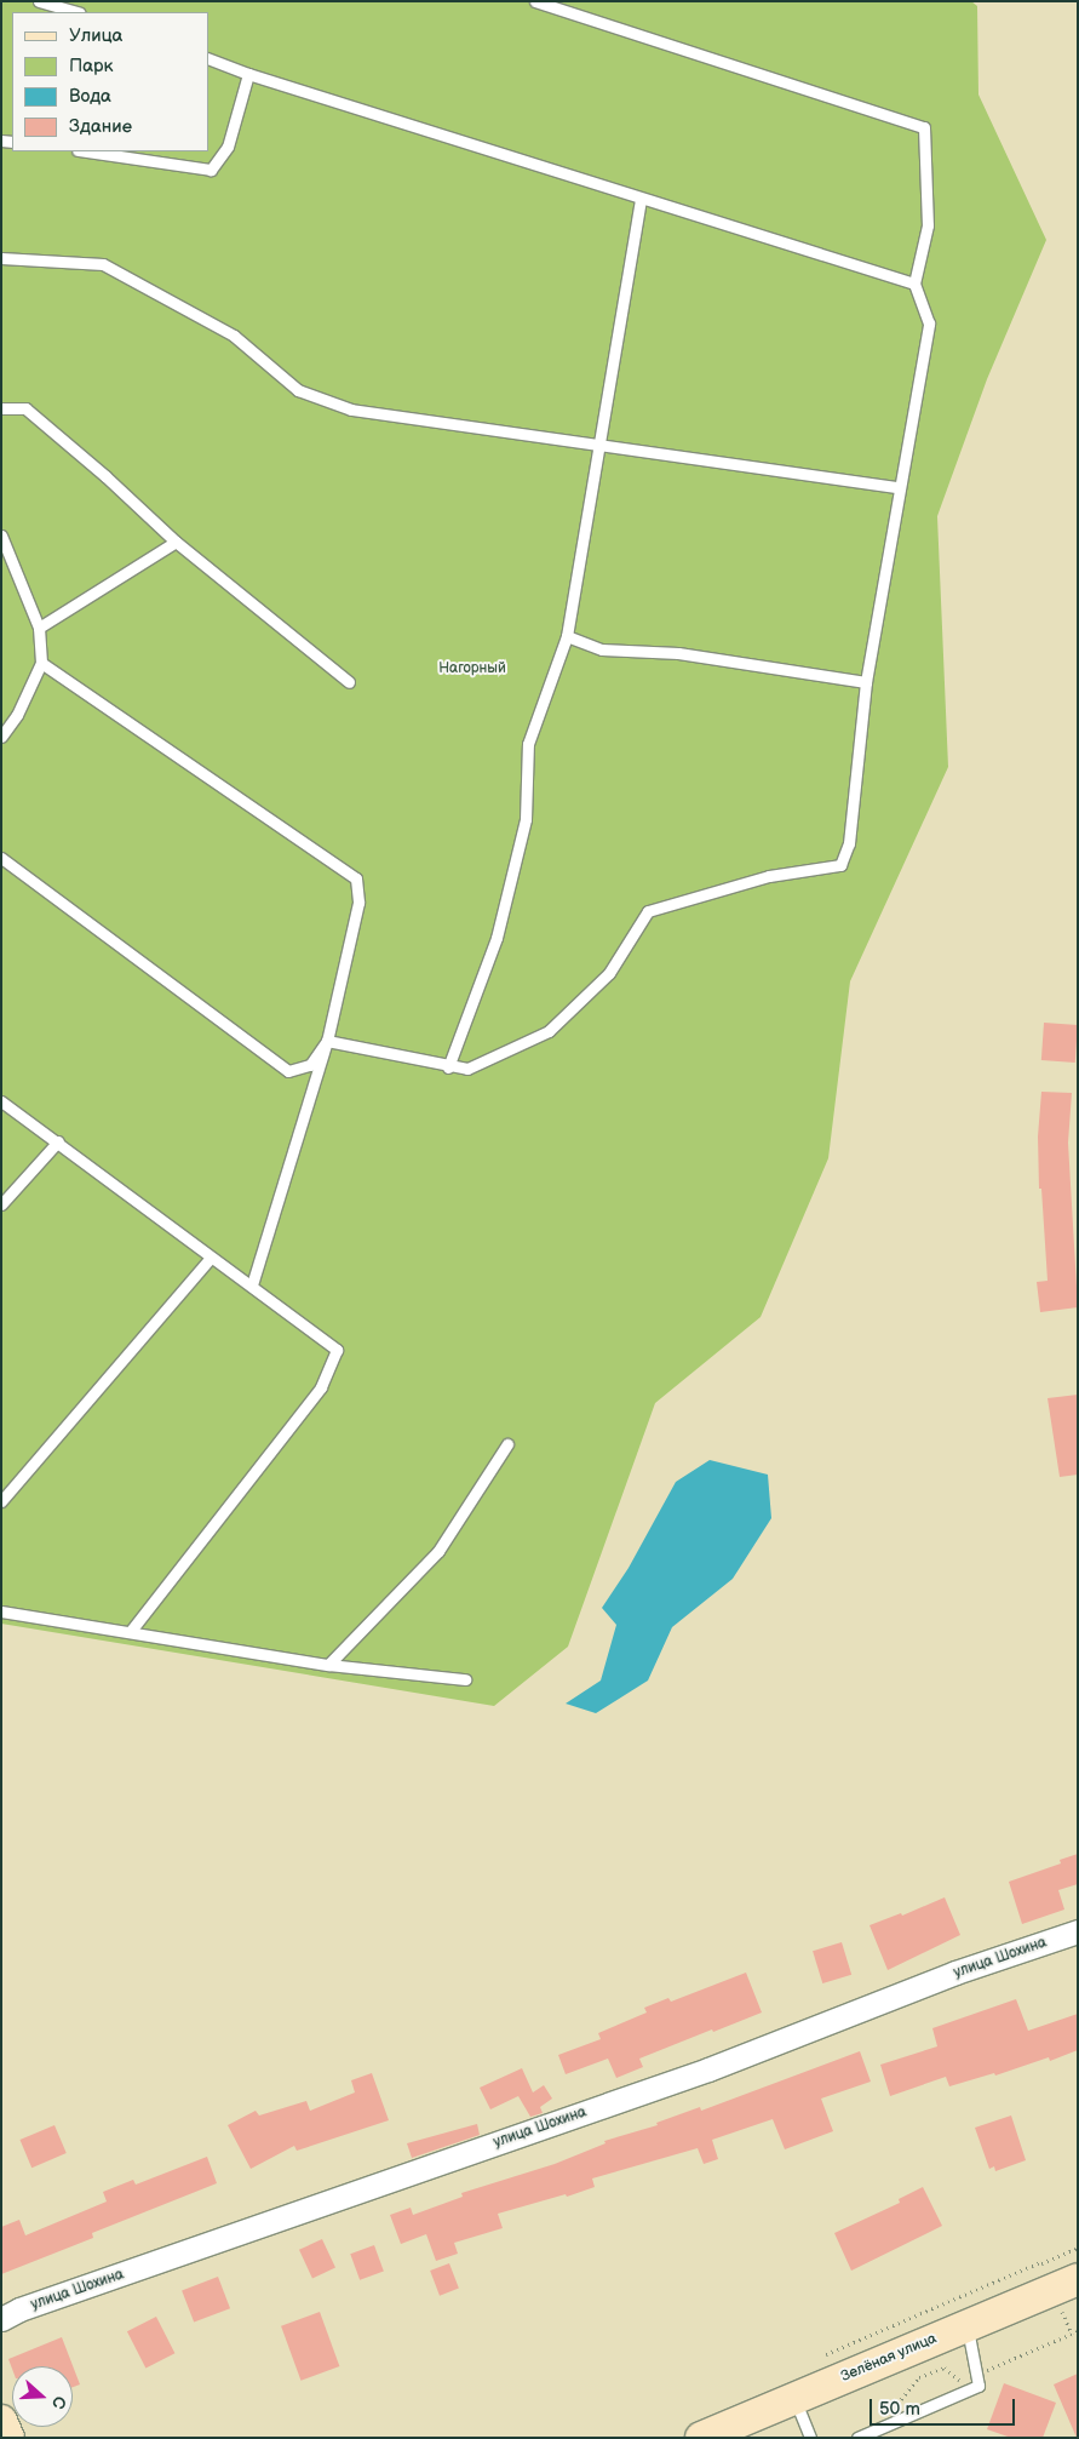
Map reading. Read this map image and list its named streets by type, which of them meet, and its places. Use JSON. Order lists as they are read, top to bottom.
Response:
{
  "streets": {
    "main road": ["Зелёная улица"],
    "street": ["улица Шохина"]
  },
  "parks": ["Нагорный"],
  "legend": [
    "Улица",
    "Парк",
    "Вода",
    "Здание"
  ],
  "scale_bar": "50 m",
  "north": "right"
}
